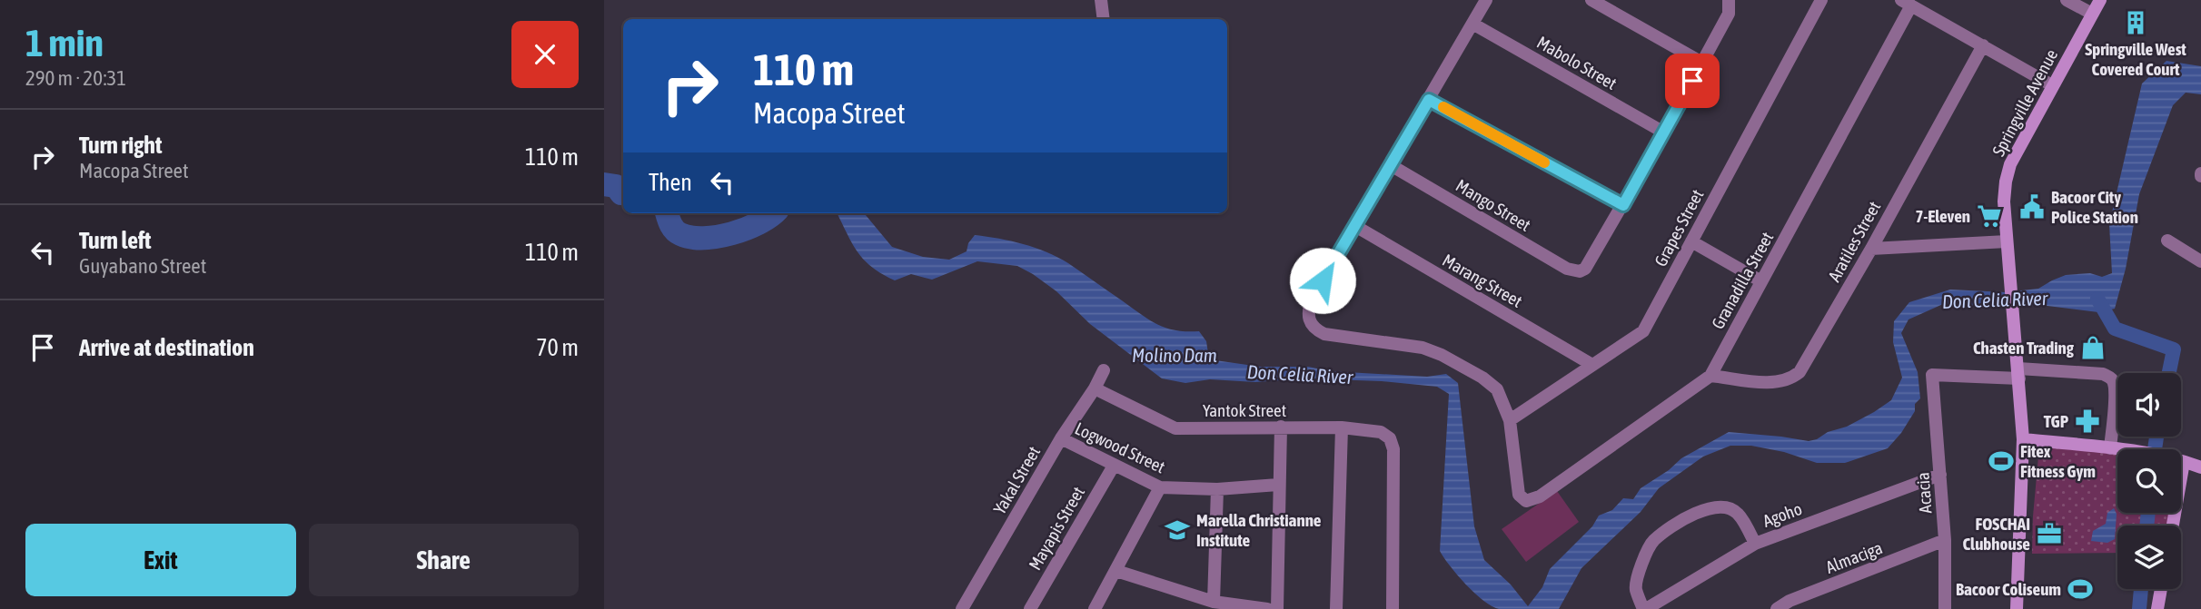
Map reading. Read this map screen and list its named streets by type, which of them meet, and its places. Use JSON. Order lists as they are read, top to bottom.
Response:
{
  "streets": {
    "street": [
      "Mabolo Street",
      "Springville Avenue",
      "Mango Street",
      "Grapes Street",
      "Aratiles Street",
      "Marang Street",
      "Granadilla Street",
      "Yantok Street",
      "Logwood Street",
      "Yakal Street",
      "Acacia",
      "Agoho",
      "Mayapis Street",
      "Almaciga"
    ]
  },
  "crossings": [
    ["Springville Avenue", "Acacia"],
    ["Grapes Street", "Marang Street"],
    ["Grapes Street", "Granadilla Street"],
    ["Aratiles Street", "Granadilla Street"],
    ["Yantok Street", "Yakal Street"],
    ["Logwood Street", "Yakal Street"],
    ["Logwood Street", "Mayapis Street"],
    ["Acacia", "Agoho"],
    ["Acacia", "Almaciga"]
  ],
  "water": ["Don Celia River", "Molino Dam"],
  "places": {
    "building": ["Springville West Covered Court"],
    "public building": ["Bacoor City Police Station"],
    "supermarket": ["7-Eleven"],
    "shop": ["Chasten Trading"],
    "pharmacy": ["TGP"],
    "sports": ["Fitex Fitness Gym", "Bacoor Coliseum"],
    "school or university": ["Marella Christianne Institute"],
    "office": ["FOSCHAI Clubhouse"]
  },
  "page": {
    "heading": ["1 min", "290 m · 20:31"],
    "turn": ["110 m", "Macopa Street"],
    "list": [
      {
        "name": "Turn right",
        "note": "Macopa Street",
        "value": "110 m"
      },
      {
        "name": "Turn left",
        "note": "Guyabano Street",
        "value": "110 m"
      },
      {
        "name": "Arrive at destination",
        "value": "70 m"
      }
    ],
    "then": "Then",
    "buttons": ["Exit", "Share"]
  }
}
